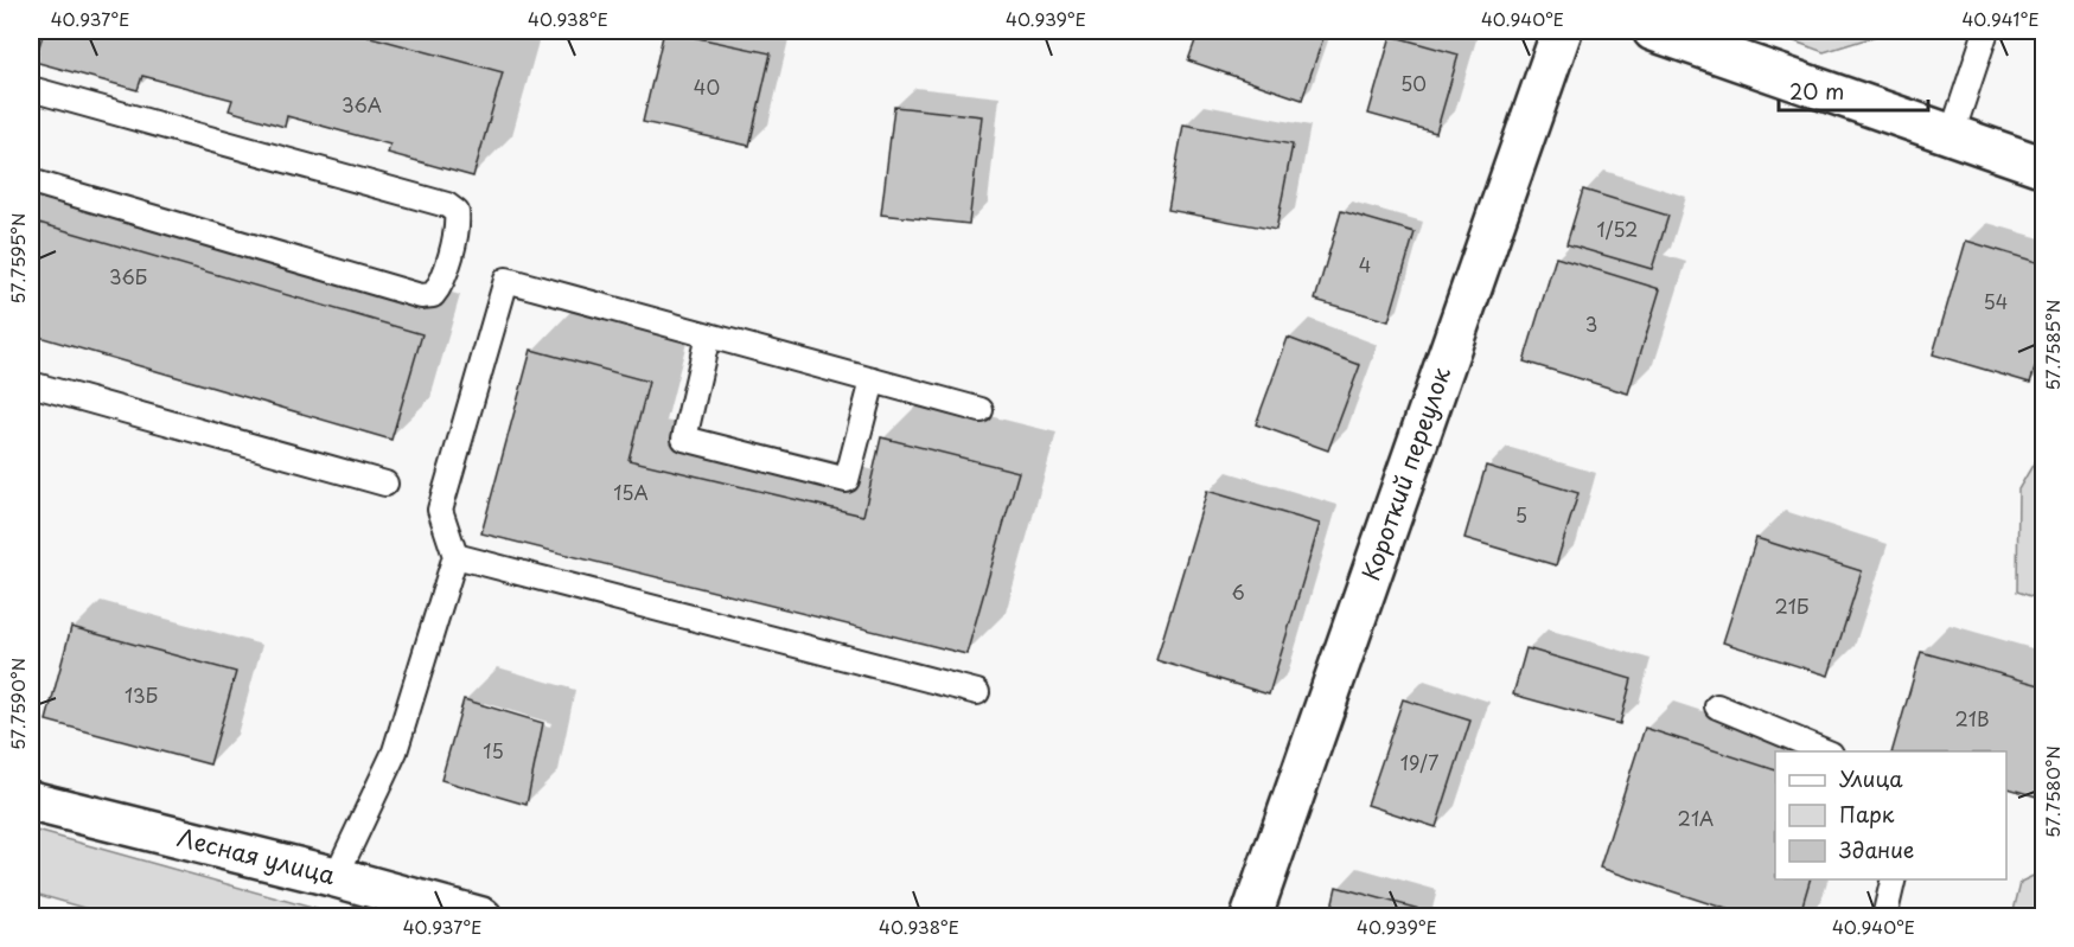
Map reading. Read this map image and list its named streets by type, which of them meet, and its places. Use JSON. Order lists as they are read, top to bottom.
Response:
{
  "streets": {
    "street": ["Короткий переулок", "Лесная улица"]
  },
  "house_numbers": [
    "50",
    "40",
    "36А",
    "1/52",
    "4",
    "36Б",
    "54",
    "3",
    "15А",
    "5",
    "6",
    "21Б",
    "13Б",
    "21В",
    "15",
    "19/7",
    "21А"
  ],
  "legend": ["Улица", "Парк", "Здание"],
  "scale_bar": "20 m",
  "coordinates": [
    "40.937°E",
    "40.938°E",
    "40.939°E",
    "40.940°E",
    "40.941°E",
    "57.7595°N",
    "57.7585°N",
    "57.7590°N",
    "57.7580°N"
  ]
}
